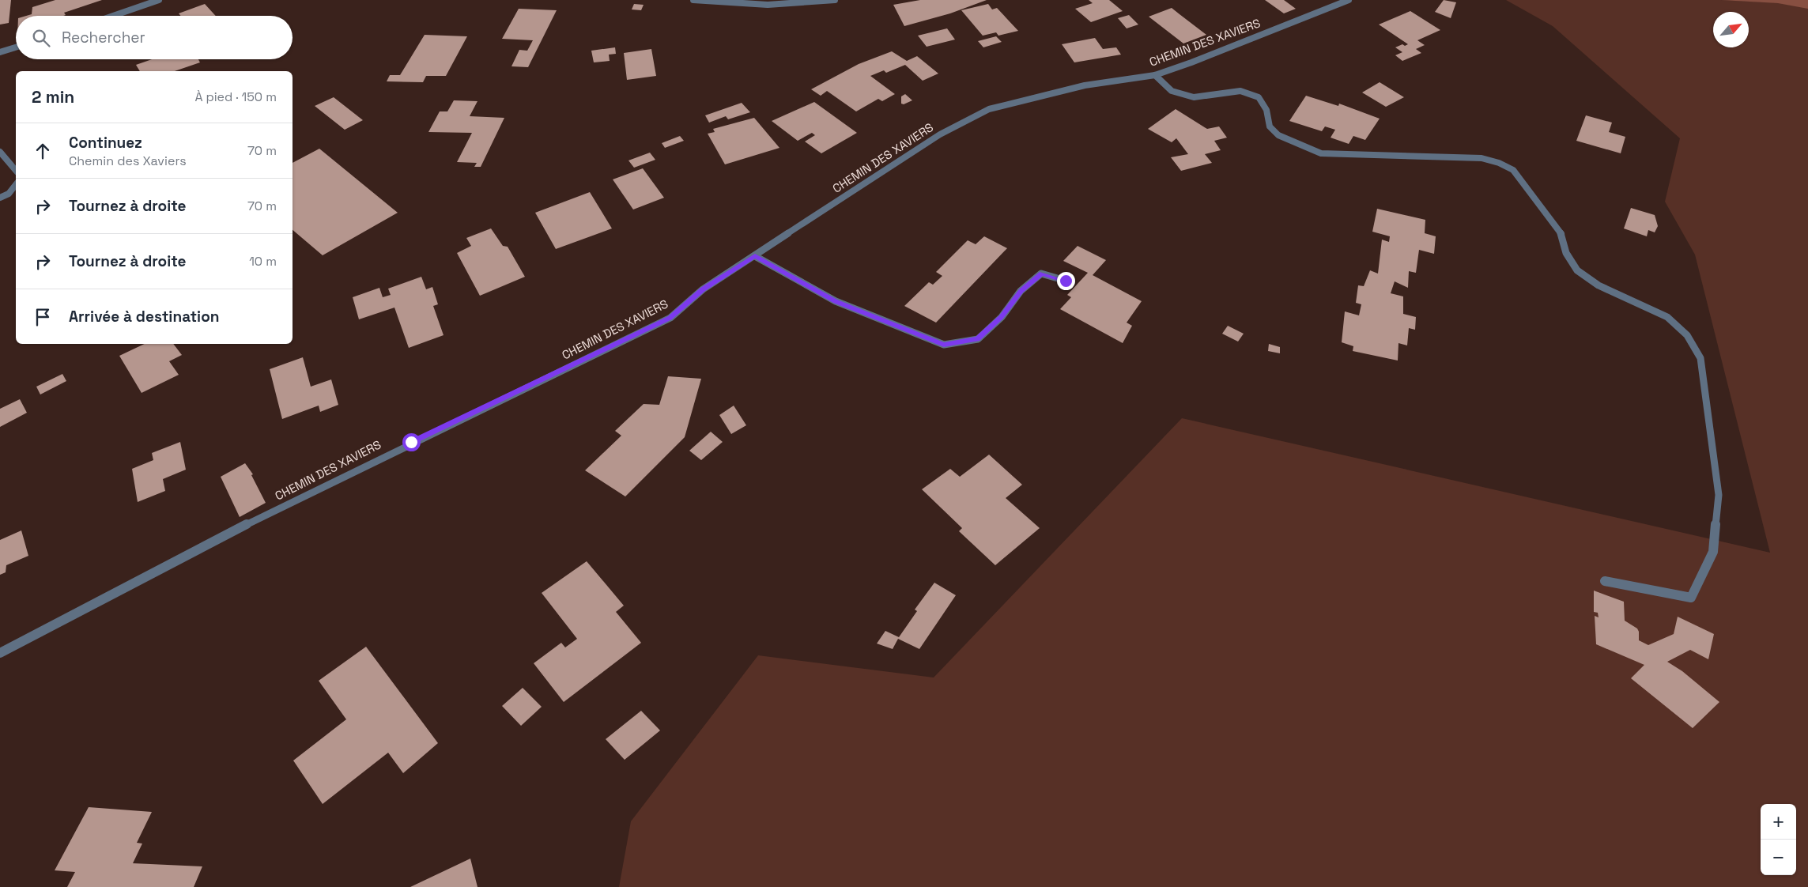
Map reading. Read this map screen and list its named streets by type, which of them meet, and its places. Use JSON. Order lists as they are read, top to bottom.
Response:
{
  "streets": {
    "street": ["CHEMIN DES XAVIERS"]
  },
  "north": "top right",
  "page": {
    "search": "Rechercher",
    "heading": ["2 min", "À pied · 150 m"],
    "list": [
      ["Continuez", "Chemin des Xaviers", "70 m"],
      ["Tournez à droite", "70 m"],
      ["Tournez à droite", "10 m"],
      "Arrivée à destination"
    ],
    "map_buttons": ["+", "−"]
  }
}
